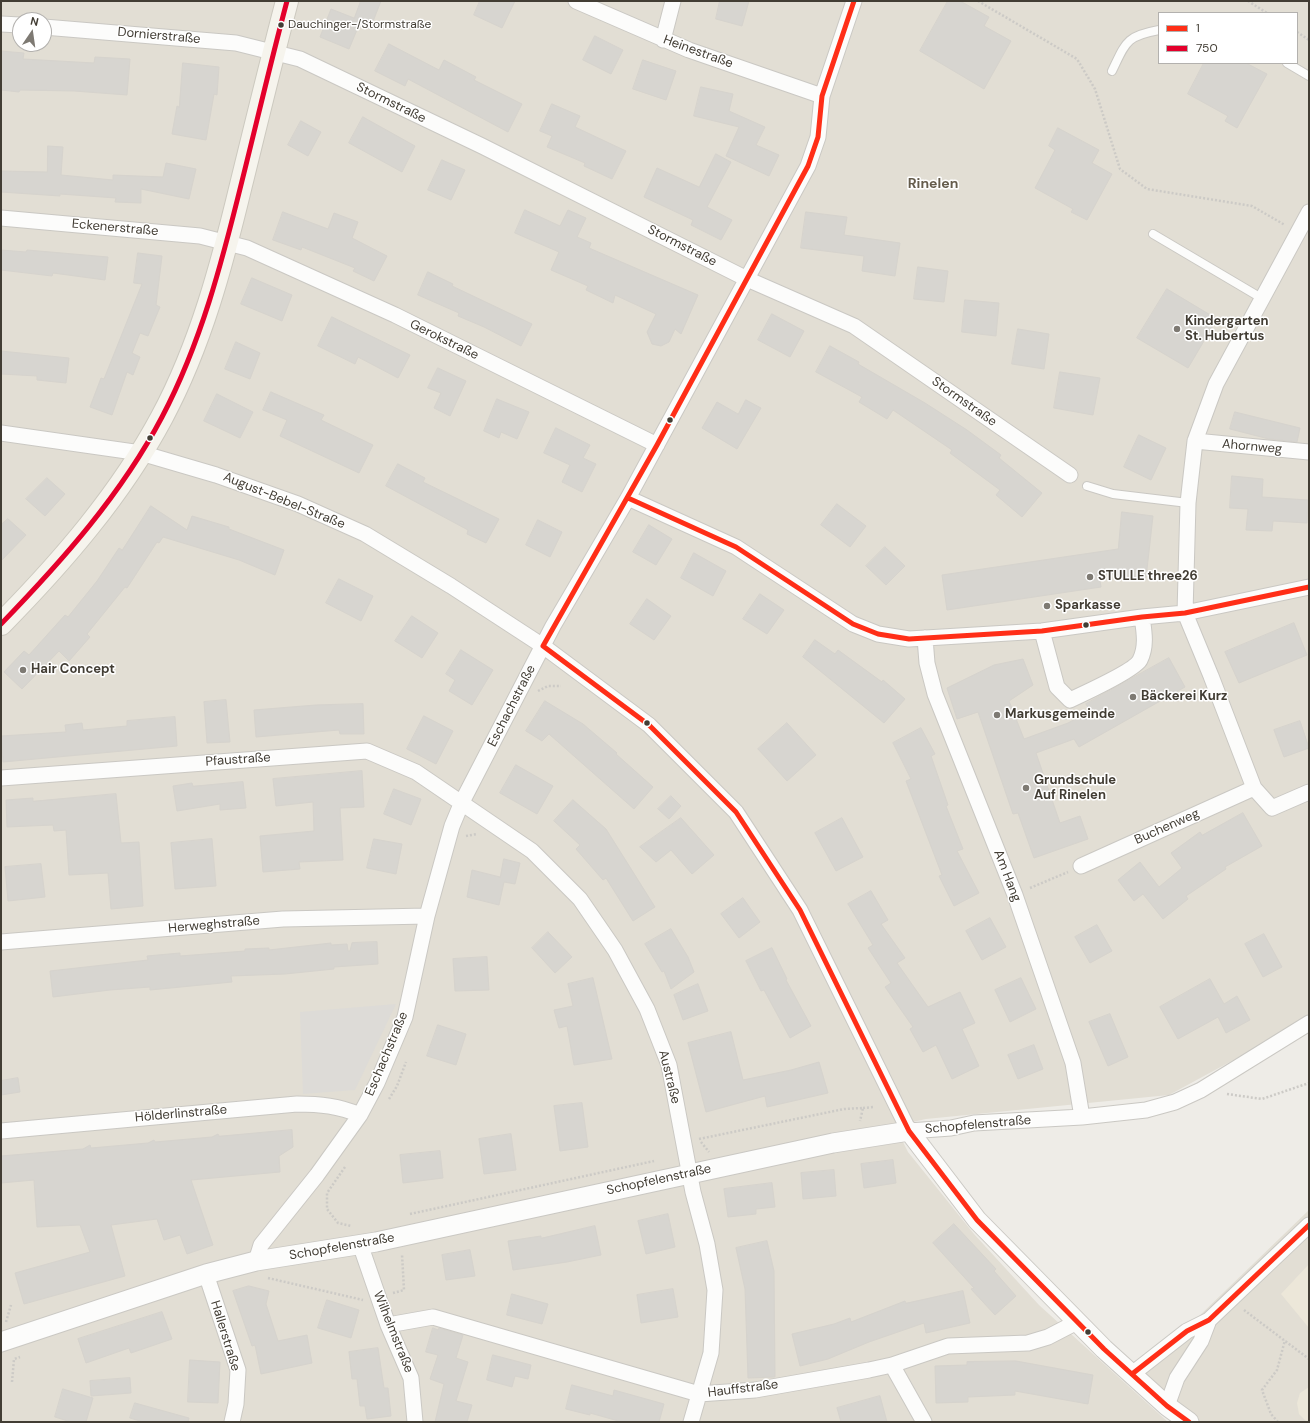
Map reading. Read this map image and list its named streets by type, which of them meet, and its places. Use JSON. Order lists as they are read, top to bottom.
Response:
{
  "streets": {
    "street": [
      "Dornierstraße",
      "Heinestraße",
      "Stormstraße",
      "Eckenerstraße",
      "Gerokstraße",
      "Ahornweg",
      "August-Bebel-Straße",
      "Eschachstraße",
      "Pfaustraße",
      "Buchenweg",
      "Am Hang",
      "Herweghstraße",
      "Austraße",
      "Hölderlinstraße",
      "Schopfelenstraße",
      "Wilhelmstraße",
      "Hallerstraße",
      "Hauffstraße"
    ]
  },
  "crossings": [
    ["Dornierstraße", "Stormstraße"],
    ["Heinestraße", "Eschachstraße"],
    ["Stormstraße", "Eschachstraße"],
    ["Eckenerstraße", "Gerokstraße"],
    ["Gerokstraße", "Eschachstraße"],
    ["August-Bebel-Straße", "Eschachstraße"],
    ["August-Bebel-Straße", "Schopfelenstraße"],
    ["Eschachstraße", "Pfaustraße"],
    ["Eschachstraße", "Herweghstraße"],
    ["Eschachstraße", "Austraße"],
    ["Eschachstraße", "Hölderlinstraße"],
    ["Eschachstraße", "Schopfelenstraße"],
    ["Pfaustraße", "Austraße"],
    ["Am Hang", "Schopfelenstraße"],
    ["Austraße", "Schopfelenstraße"],
    ["Austraße", "Hauffstraße"],
    ["Schopfelenstraße", "Wilhelmstraße"],
    ["Schopfelenstraße", "Hallerstraße"],
    ["Wilhelmstraße", "Hauffstraße"]
  ],
  "districts": ["Rinelen"],
  "places": [
    "Dauchinger-/Stormstraße",
    "Kindergarten St. Hubertus",
    "STULLE three26",
    "Sparkasse",
    "Hair Concept",
    "Bäckerei Kurz",
    "Markusgemeinde",
    "Grundschule Auf Rinelen"
  ],
  "lines": ["transit line 1", "transit line 750"],
  "legend": ["1", "750"],
  "north": "top"
}
